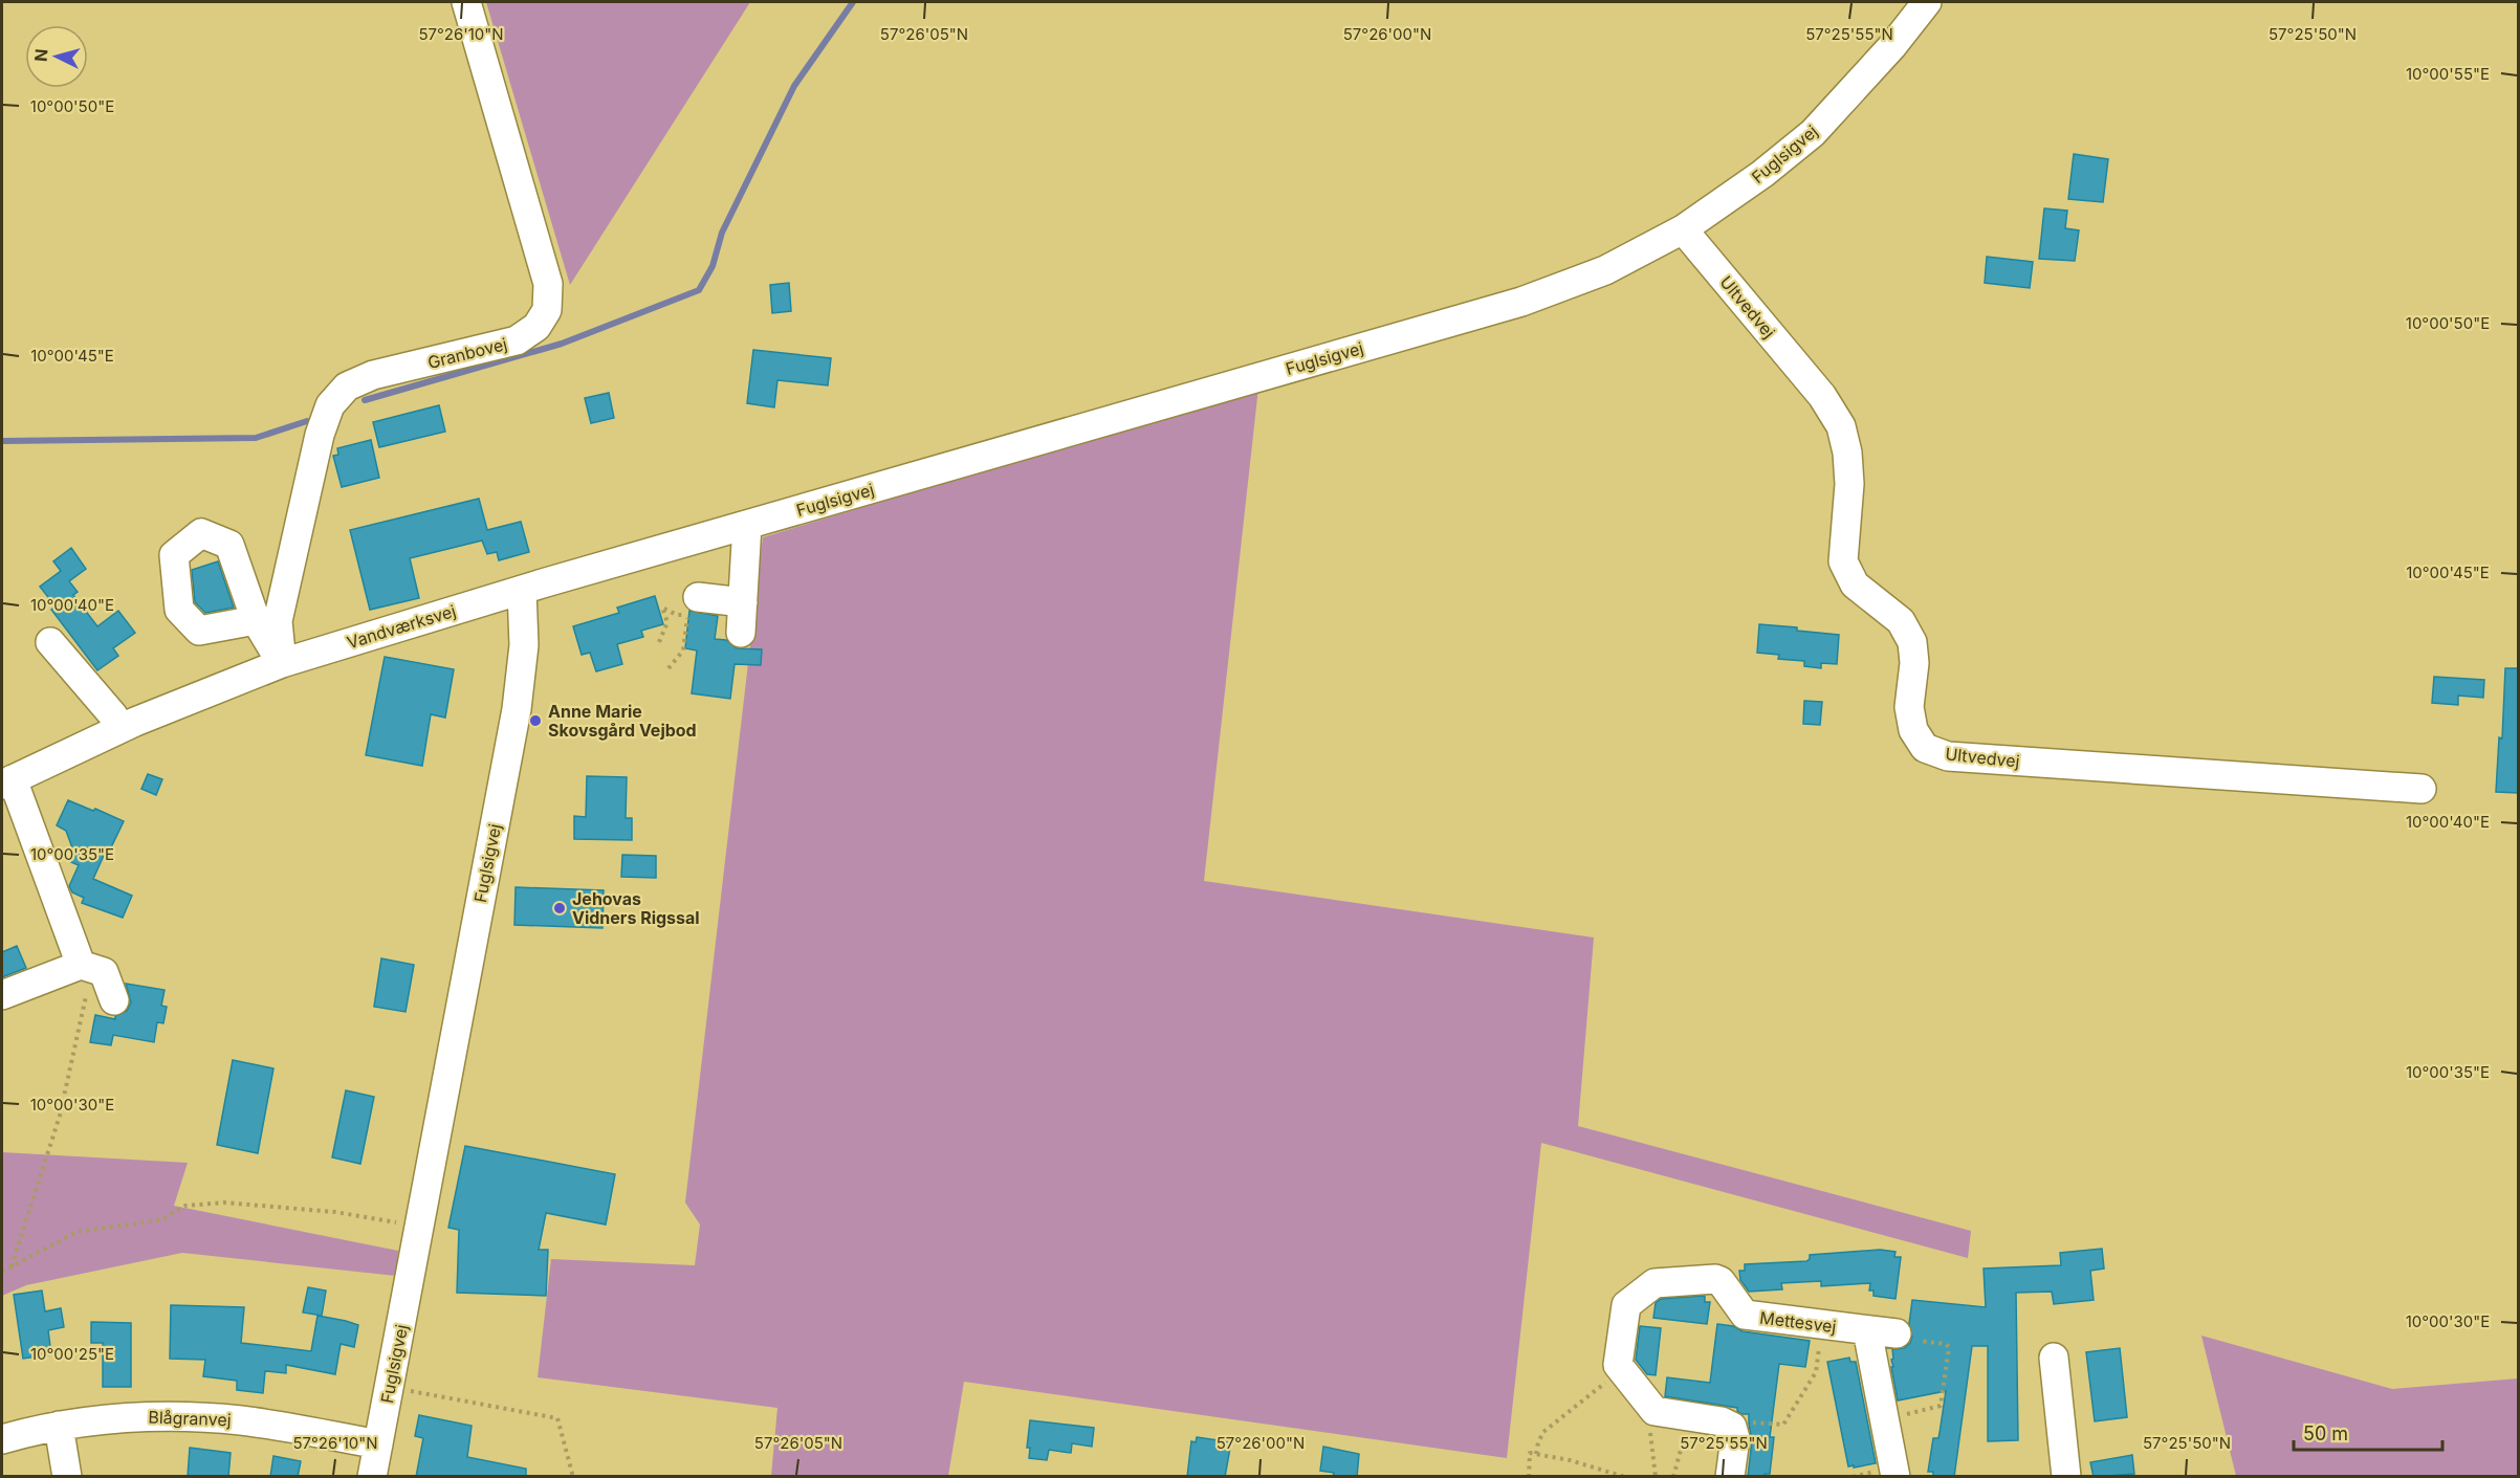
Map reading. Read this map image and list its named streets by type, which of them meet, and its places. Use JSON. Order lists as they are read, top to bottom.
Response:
{
  "streets": {
    "street": [
      "Fuglsigvej",
      "Ultvedvej",
      "Granbovej",
      "Vandværksvej",
      "Mettesvej",
      "Blågranvej"
    ]
  },
  "crossings": [
    ["Fuglsigvej", "Ultvedvej"],
    ["Fuglsigvej", "Vandværksvej"],
    ["Fuglsigvej", "Blågranvej"],
    ["Granbovej", "Vandværksvej"]
  ],
  "places": ["Anne Marie Skovsgård Vejbod", "Jehovas Vidners Rigssal"],
  "scale_bar": "50 m",
  "north": "left",
  "coordinates": [
    "57°26'10\"N",
    "57°26'05\"N",
    "57°26'00\"N",
    "57°25'55\"N",
    "57°25'50\"N",
    "10°00'55\"E",
    "10°00'50\"E",
    "10°00'45\"E",
    "10°00'40\"E",
    "10°00'35\"E",
    "10°00'30\"E",
    "10°00'25\"E"
  ]
}
